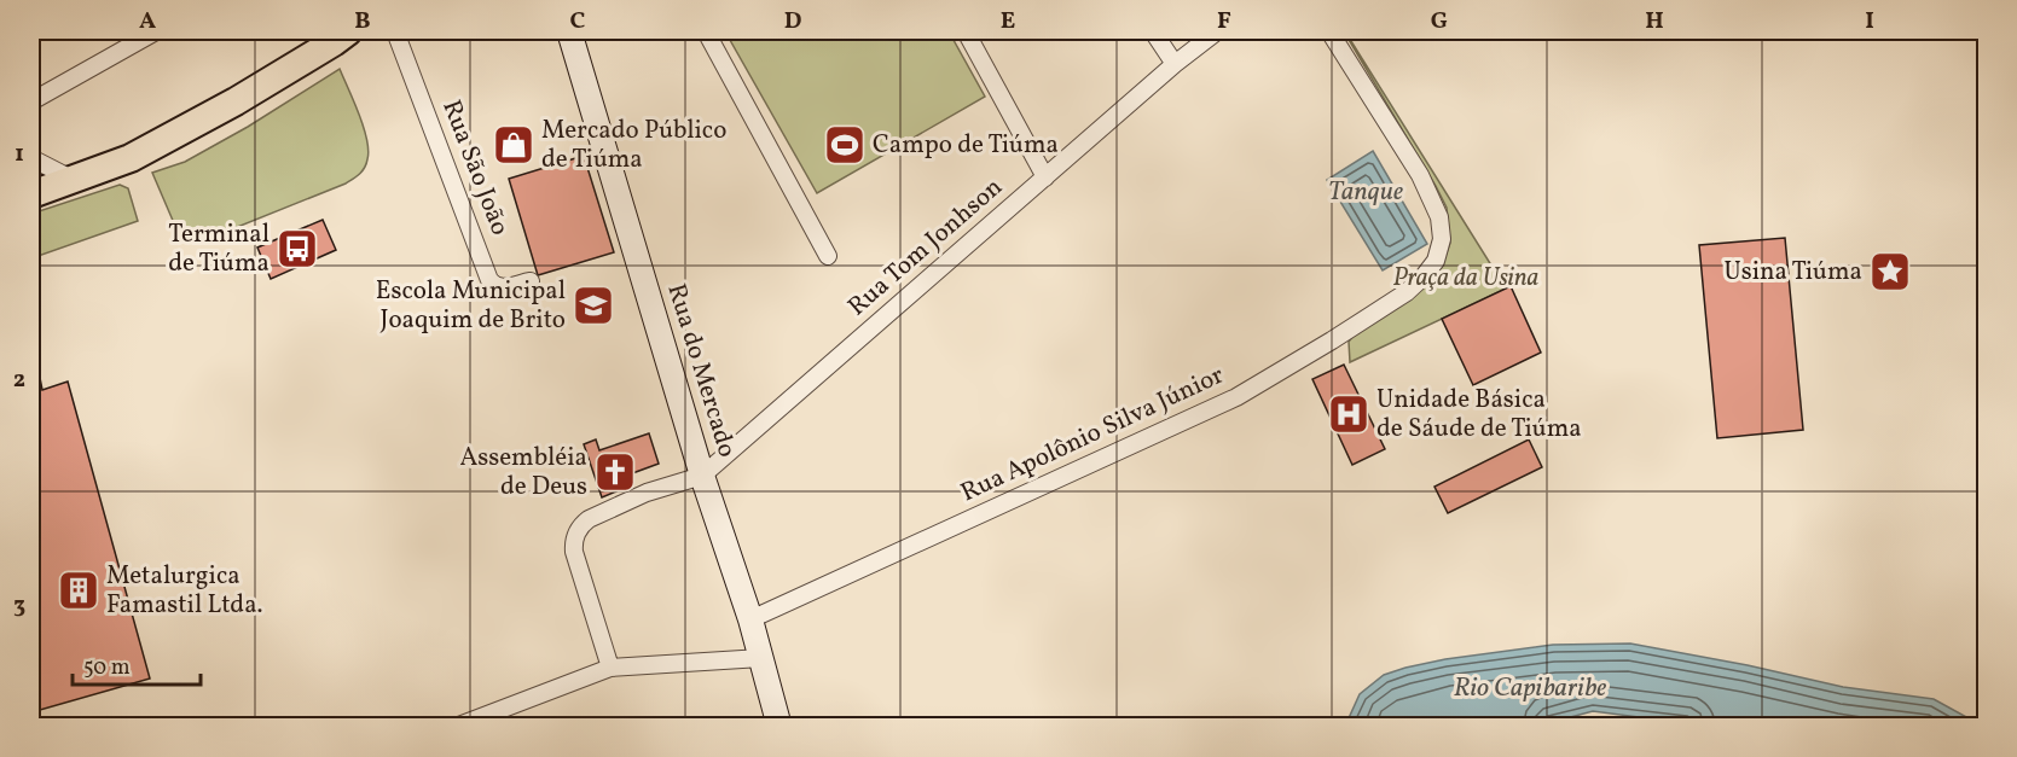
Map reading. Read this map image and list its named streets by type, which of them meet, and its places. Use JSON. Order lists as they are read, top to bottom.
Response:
{
  "streets": {
    "main road": ["Rua do Mercado"],
    "street": ["Rua São João", "Rua Tom Jonhson", "Rua Apolônio Silva Júnior"]
  },
  "crossings": [
    ["Rua Tom Jonhson", "Rua do Mercado"],
    ["Rua do Mercado", "Rua Apolônio Silva Júnior"]
  ],
  "water": ["Tanque", "Rio Capibaribe"],
  "parks": ["Praça da Usina"],
  "places": {
    "shop": ["Mercado Público de Tiúma"],
    "sports": ["Campo de Tiúma"],
    "bus stop": ["Terminal de Tiúma"],
    "place": ["Usina Tiúma"],
    "school or university": ["Escola Municipal Joaquim de Brito"],
    "hospital": ["Unidade Básica de Sáude de Tiúma"],
    "church": ["Assembléia de Deus"],
    "building": ["Metalurgica Famastil Ltda."]
  },
  "scale_bar": "50 m",
  "grid": {
    "columns": [
      "A",
      "B",
      "C",
      "D",
      "E",
      "F",
      "G",
      "H",
      "I"
    ],
    "rows": ["1", "2", "3"]
  }
}
